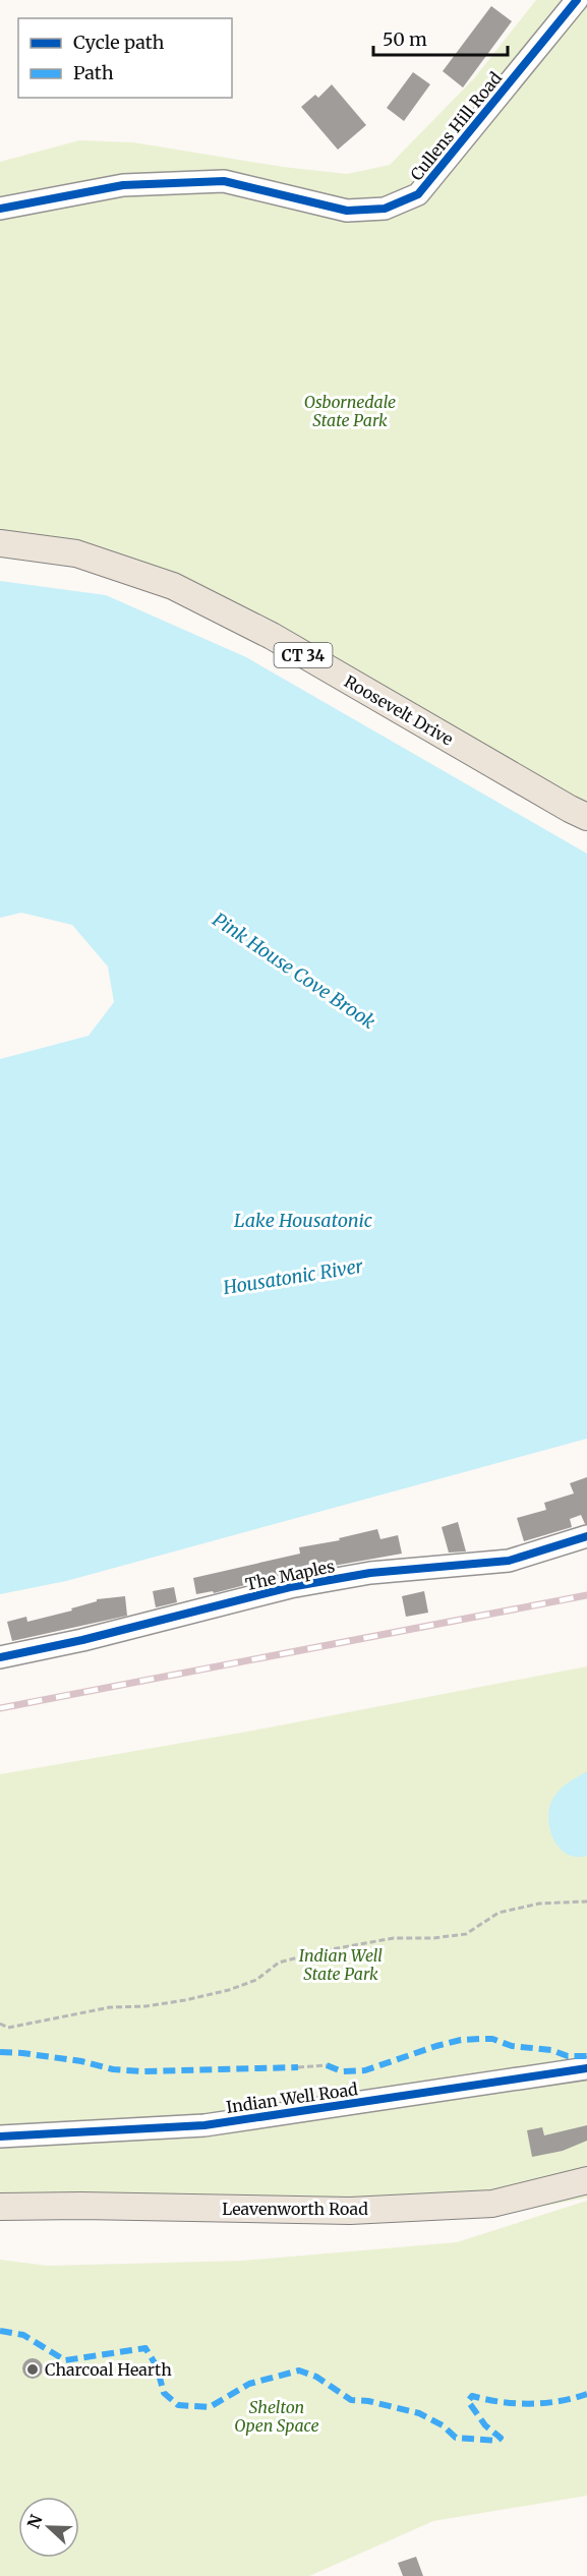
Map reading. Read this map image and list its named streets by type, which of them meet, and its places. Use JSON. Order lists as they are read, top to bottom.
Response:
{
  "streets": {
    "main road": ["CT 34", "Roosevelt Drive", "Leavenworth Road"],
    "street": ["Cullens Hill Road", "The Maples", "Indian Well Road"]
  },
  "water": ["Pink House Cove Brook", "Lake Housatonic", "Housatonic River"],
  "parks": ["Osbornedale State Park", "Indian Well State Park", "Shelton Open Space"],
  "places": ["Charcoal Hearth"],
  "legend": ["Cycle path", "Path"],
  "scale_bar": "50 m",
  "north": "left"
}
